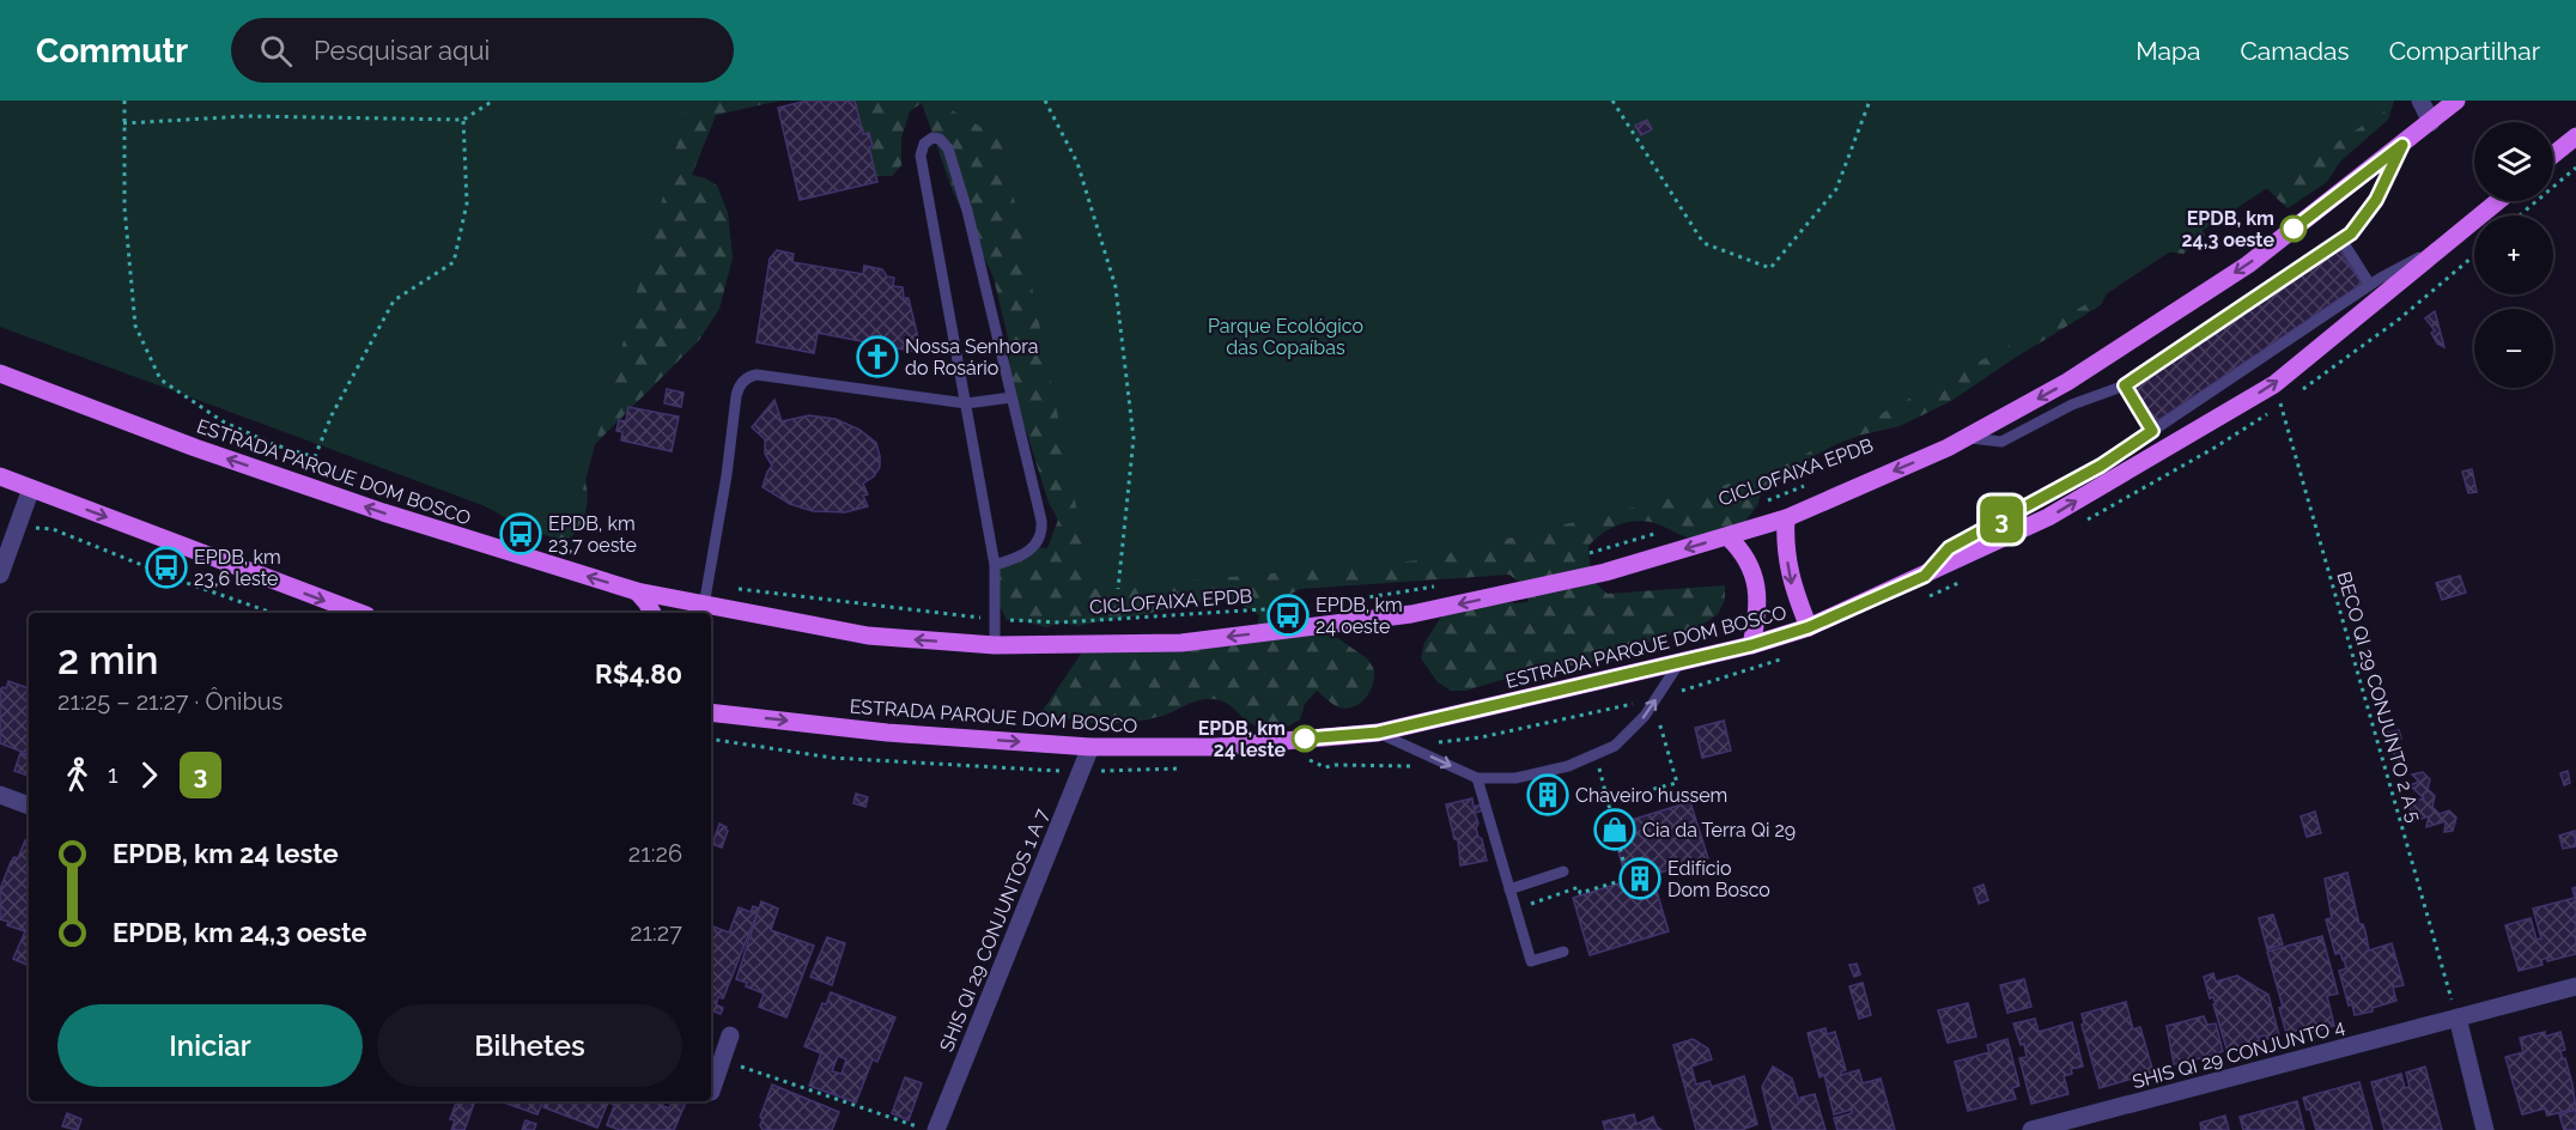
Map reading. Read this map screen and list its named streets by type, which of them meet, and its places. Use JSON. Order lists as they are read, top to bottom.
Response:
{
  "streets": {
    "main road": ["ESTRADA PARQUE DOM BOSCO"],
    "street": ["SHIS QI 29 CONJUNTOS 1 A 7", "SHIS QI 29 CONJUNTO 4"],
    "path": ["CICLOFAIXA EPDB", "BECO QI 29 CONJUNTO 2 A 5"]
  },
  "crossings": [
    ["ESTRADA PARQUE DOM BOSCO", "BECO QI 29 CONJUNTO 2 A 5"],
    ["ESTRADA PARQUE DOM BOSCO", "SHIS QI 29 CONJUNTOS 1 A 7"],
    ["BECO QI 29 CONJUNTO 2 A 5", "SHIS QI 29 CONJUNTO 4"]
  ],
  "parks": ["Parque Ecológico das Copaíbas"],
  "places": {
    "other": ["EPDB, km 24,3 oeste", "EPDB, km 24 leste"],
    "church": ["Nossa Senhora do Rosário"],
    "bus stop": ["EPDB, km 23,7 oeste", "EPDB, km 23,6 leste", "EPDB, km 24 oeste"],
    "building": ["Chaveiro hussem", "Edifício Dom Bosco"],
    "shop": ["Cia da Terra Qi 29"]
  },
  "lines": ["bus line 3"],
  "page": {
    "header": "Commutr",
    "search": "Pesquisar aqui",
    "nav": ["Mapa", "Camadas", "Compartilhar"],
    "on_map": "3",
    "map_buttons": ["+", "−"],
    "heading": ["2 min", "21:25 – 21:27 · Ônibus", "R$4.80"],
    "legs": ["1", "3"],
    "list": [
      {
        "name": "EPDB, km 24 leste",
        "value": "21:26"
      },
      {
        "name": "EPDB, km 24,3 oeste",
        "value": "21:27"
      }
    ],
    "buttons": ["Iniciar", "Bilhetes"]
  }
}
